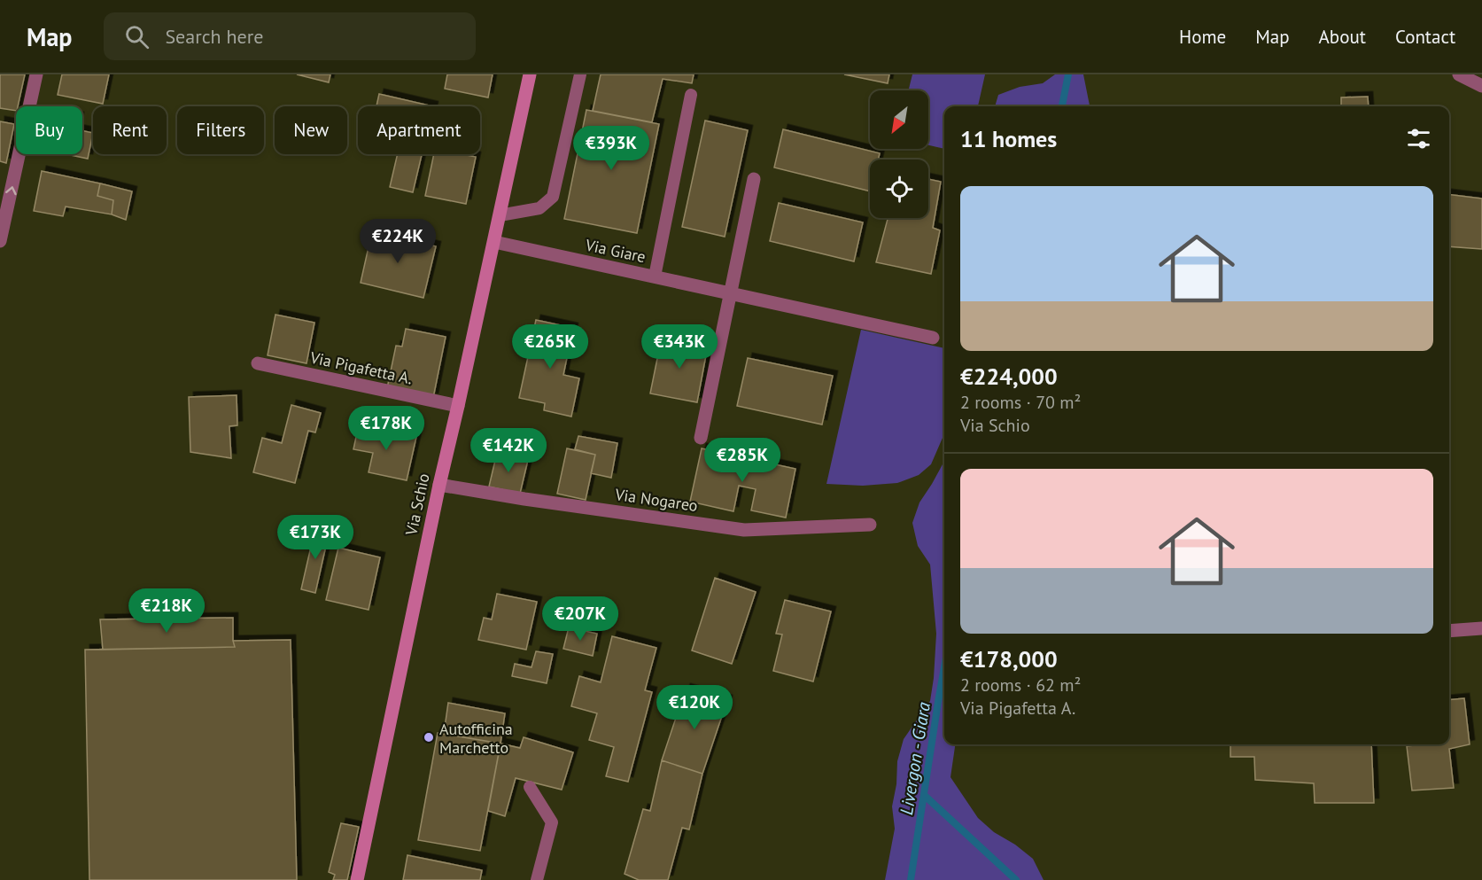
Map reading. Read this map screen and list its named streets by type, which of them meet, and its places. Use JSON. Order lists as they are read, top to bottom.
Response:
{
  "streets": {
    "street": [
      "Via Giare",
      "Via Pigafetta A.",
      "Via Nogareo",
      "Via Schio"
    ]
  },
  "crossings": [
    ["Via Giare", "Via Schio"],
    ["Via Pigafetta A.", "Via Schio"],
    ["Via Nogareo", "Via Schio"]
  ],
  "water": ["Livergon - Giara"],
  "places": ["Autofficina Marchetto"],
  "north": "bottom left",
  "page": {
    "header": "Map",
    "search": "Search here",
    "nav": [
      "Home",
      "Map",
      "About",
      "Contact"
    ],
    "chip": [
      "Buy",
      "Rent",
      "Filters",
      "New",
      "Apartment"
    ],
    "heading": "11 homes",
    "price": [
      "€393K",
      "€224K",
      "€265K",
      "€343K",
      "€178K",
      "€142K",
      "€285K",
      "€173K",
      "€218K",
      "€207K",
      "€120K"
    ],
    "list": [
      {
        "name": "€224,000",
        "note": "2 rooms · 70 m² · Via Schio"
      },
      {
        "name": "€178,000",
        "note": "2 rooms · 62 m² · Via Pigafetta A."
      }
    ]
  }
}
